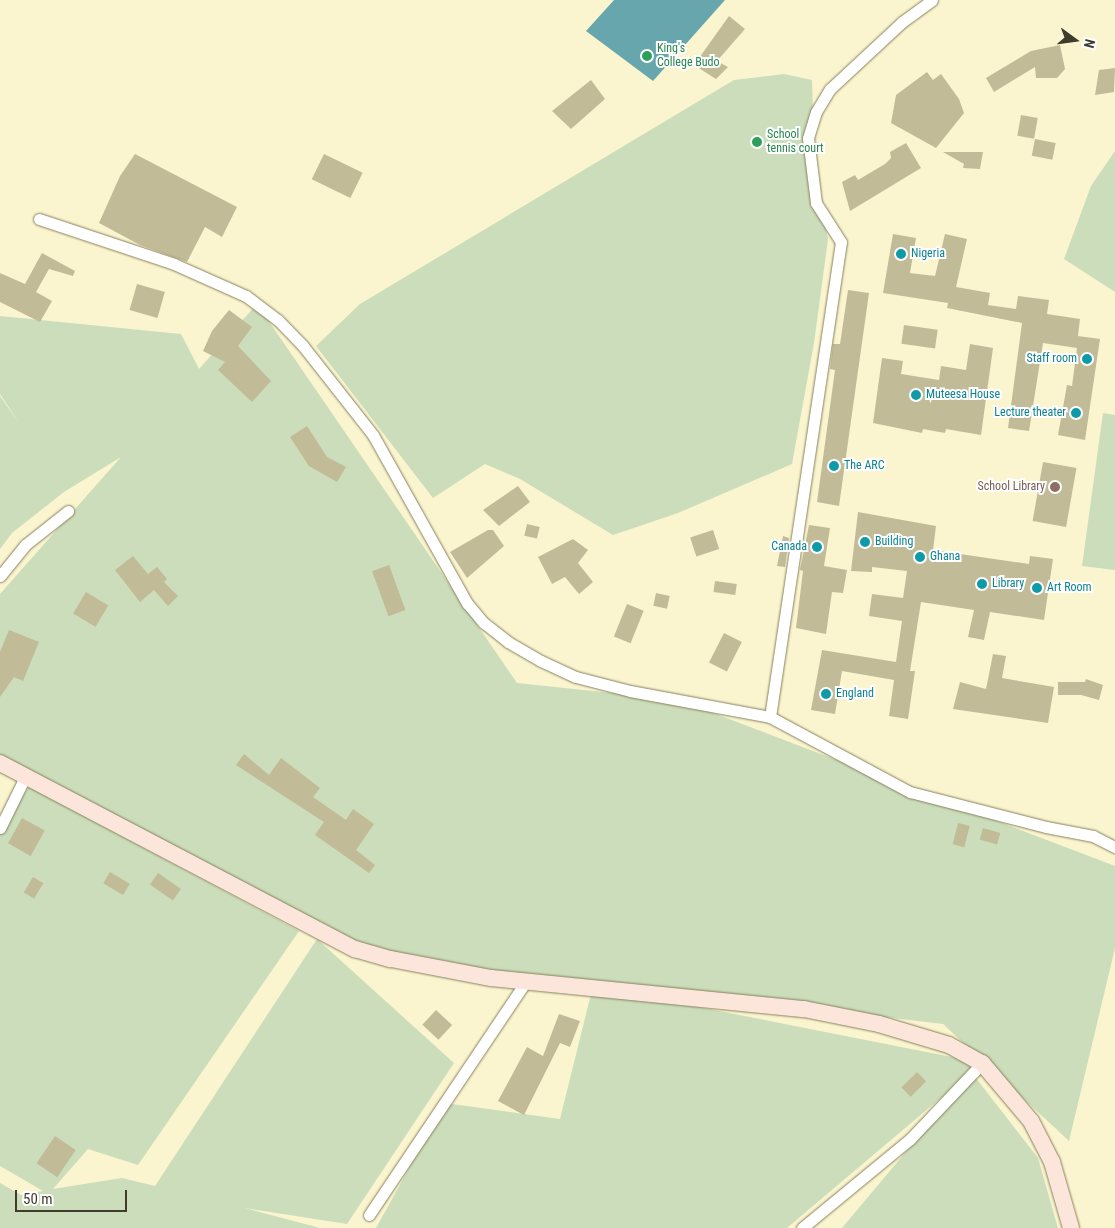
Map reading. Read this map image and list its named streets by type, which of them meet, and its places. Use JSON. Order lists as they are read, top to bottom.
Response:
{
  "places": [
    "King's College Budo",
    "School tennis court",
    "Nigeria",
    "Staff room",
    "Muteesa House",
    "Lecture theater",
    "The ARC",
    "School Library",
    "Building",
    "Canada",
    "Ghana",
    "Library",
    "Art Room",
    "England"
  ],
  "scale_bar": "50 m",
  "north": "right"
}
